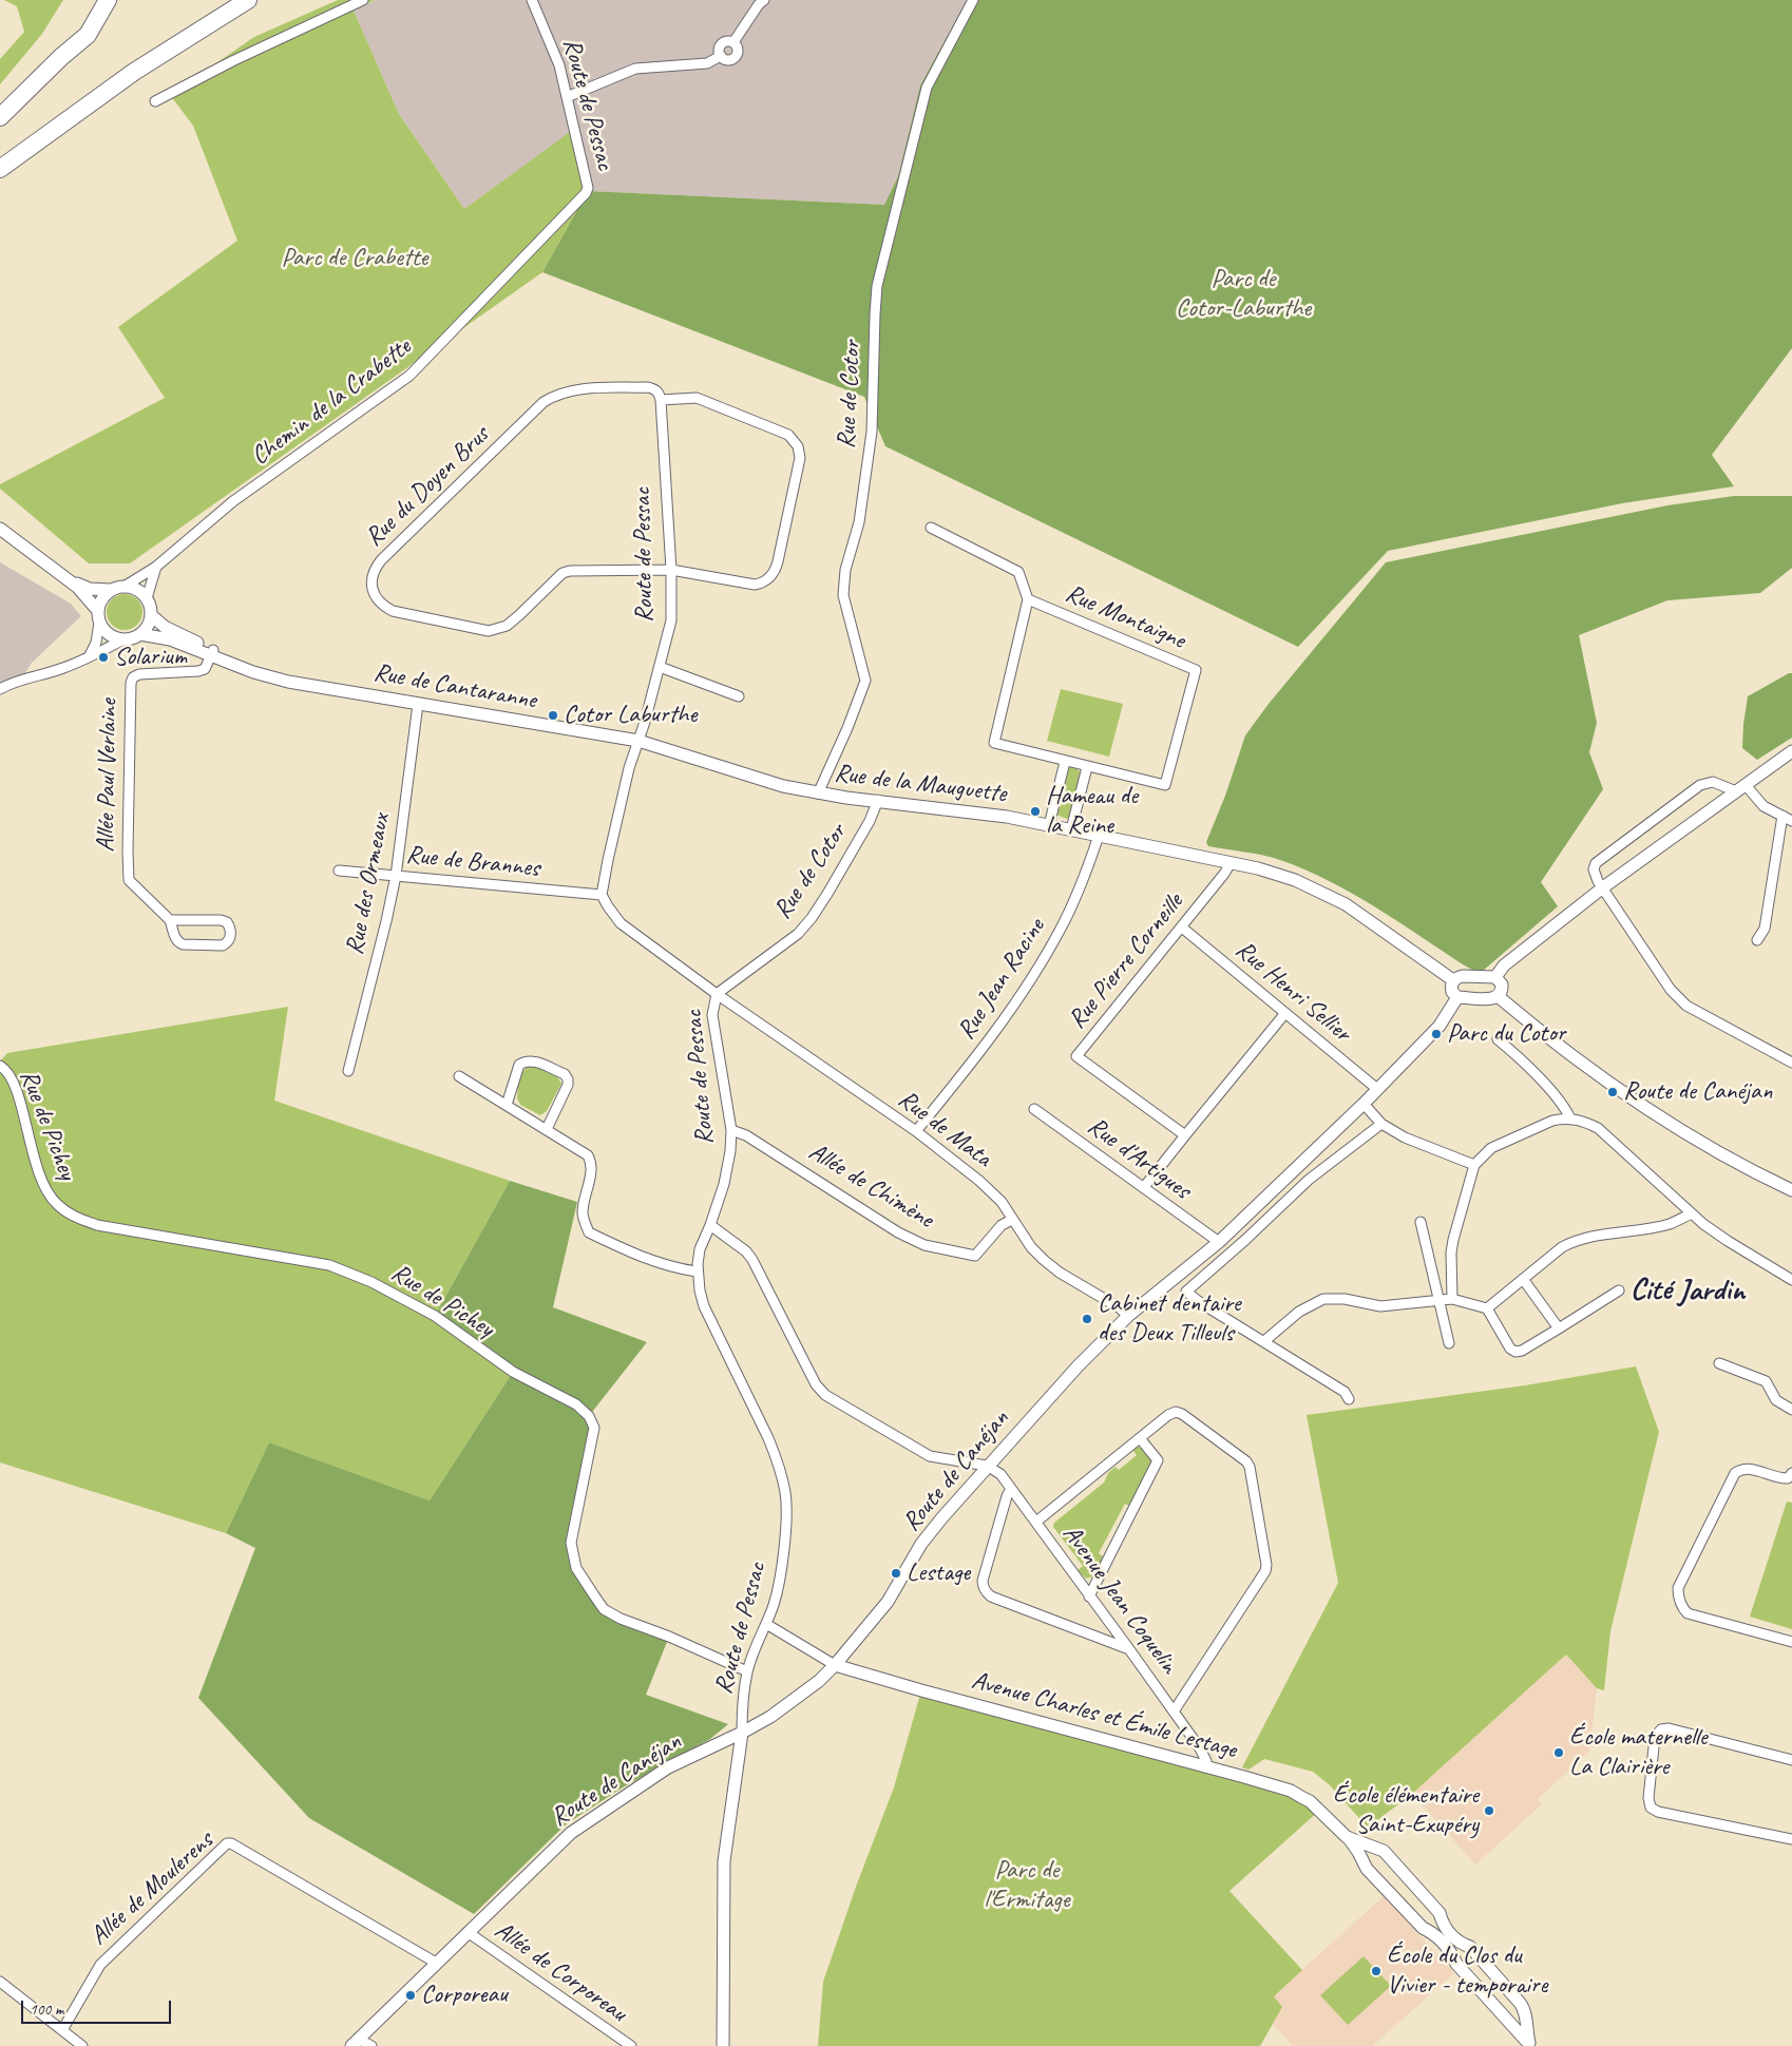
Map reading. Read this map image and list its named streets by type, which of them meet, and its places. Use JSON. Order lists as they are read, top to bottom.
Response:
{
  "streets": {
    "street": [
      "Route de Pessac",
      "Rue de Cotor",
      "Chemin de la Crabette",
      "Rue du Doyen Brus",
      "Rue Montaigne",
      "Rue de Cantaranne",
      "Allée Paul Verlaine",
      "Rue de la Mauguette",
      "Rue de Brannes",
      "Rue des Ormeaux",
      "Rue Pierre Corneille",
      "Rue Jean Racine",
      "Rue Henri Sellier",
      "Rue de Pichey",
      "Rue de Mata",
      "Rue d'Artigues",
      "Allée de Chimène",
      "Route de Canéjan",
      "Avenue Jean Coquelin",
      "Avenue Charles et Émile Lestage",
      "Allée de Moulerens",
      "Allée de Corporeau"
    ]
  },
  "crossings": [
    ["Route de Pessac", "Rue de Cotor"],
    ["Route de Pessac", "Chemin de la Crabette"],
    ["Route de Pessac", "Rue du Doyen Brus"],
    ["Route de Pessac", "Rue de Cantaranne"],
    ["Route de Pessac", "Rue de la Mauguette"],
    ["Route de Pessac", "Rue de Brannes"],
    ["Route de Pessac", "Rue de Pichey"],
    ["Route de Pessac", "Rue de Mata"],
    ["Route de Pessac", "Allée de Chimène"],
    ["Route de Pessac", "Route de Canéjan"],
    ["Rue de Cotor", "Rue de la Mauguette"],
    ["Rue de Cotor", "Rue de Mata"],
    ["Chemin de la Crabette", "Rue de Cantaranne"],
    ["Rue de Cantaranne", "Allée Paul Verlaine"],
    ["Rue de Cantaranne", "Rue de la Mauguette"],
    ["Rue de Cantaranne", "Rue des Ormeaux"],
    ["Rue de la Mauguette", "Rue Pierre Corneille"],
    ["Rue de la Mauguette", "Rue Jean Racine"],
    ["Rue de Brannes", "Rue des Ormeaux"],
    ["Rue Pierre Corneille", "Rue Henri Sellier"],
    ["Rue Jean Racine", "Rue de Mata"],
    ["Rue Henri Sellier", "Route de Canéjan"],
    ["Rue de Mata", "Allée de Chimène"],
    ["Rue de Mata", "Route de Canéjan"],
    ["Rue d'Artigues", "Route de Canéjan"],
    ["Route de Canéjan", "Avenue Jean Coquelin"],
    ["Route de Canéjan", "Avenue Charles et Émile Lestage"],
    ["Route de Canéjan", "Allée de Moulerens"],
    ["Route de Canéjan", "Allée de Corporeau"],
    ["Avenue Jean Coquelin", "Avenue Charles et Émile Lestage"]
  ],
  "districts": ["Cité Jardin"],
  "parks": ["Parc de Crabette", "Parc de Cotor-Laburthe", "Parc de l'Ermitage"],
  "places": [
    "Solarium",
    "Cotor Laburthe",
    "Hameau de la Reine",
    "Parc du Cotor",
    "Route de Canéjan",
    "Cabinet dentaire des Deux Tilleuls",
    "Lestage",
    "École maternelle La Clairière",
    "École élémentaire Saint-Exupéry",
    "École du Clos du Vivier - temporaire",
    "Corporeau"
  ],
  "scale_bar": "100 m"
}
